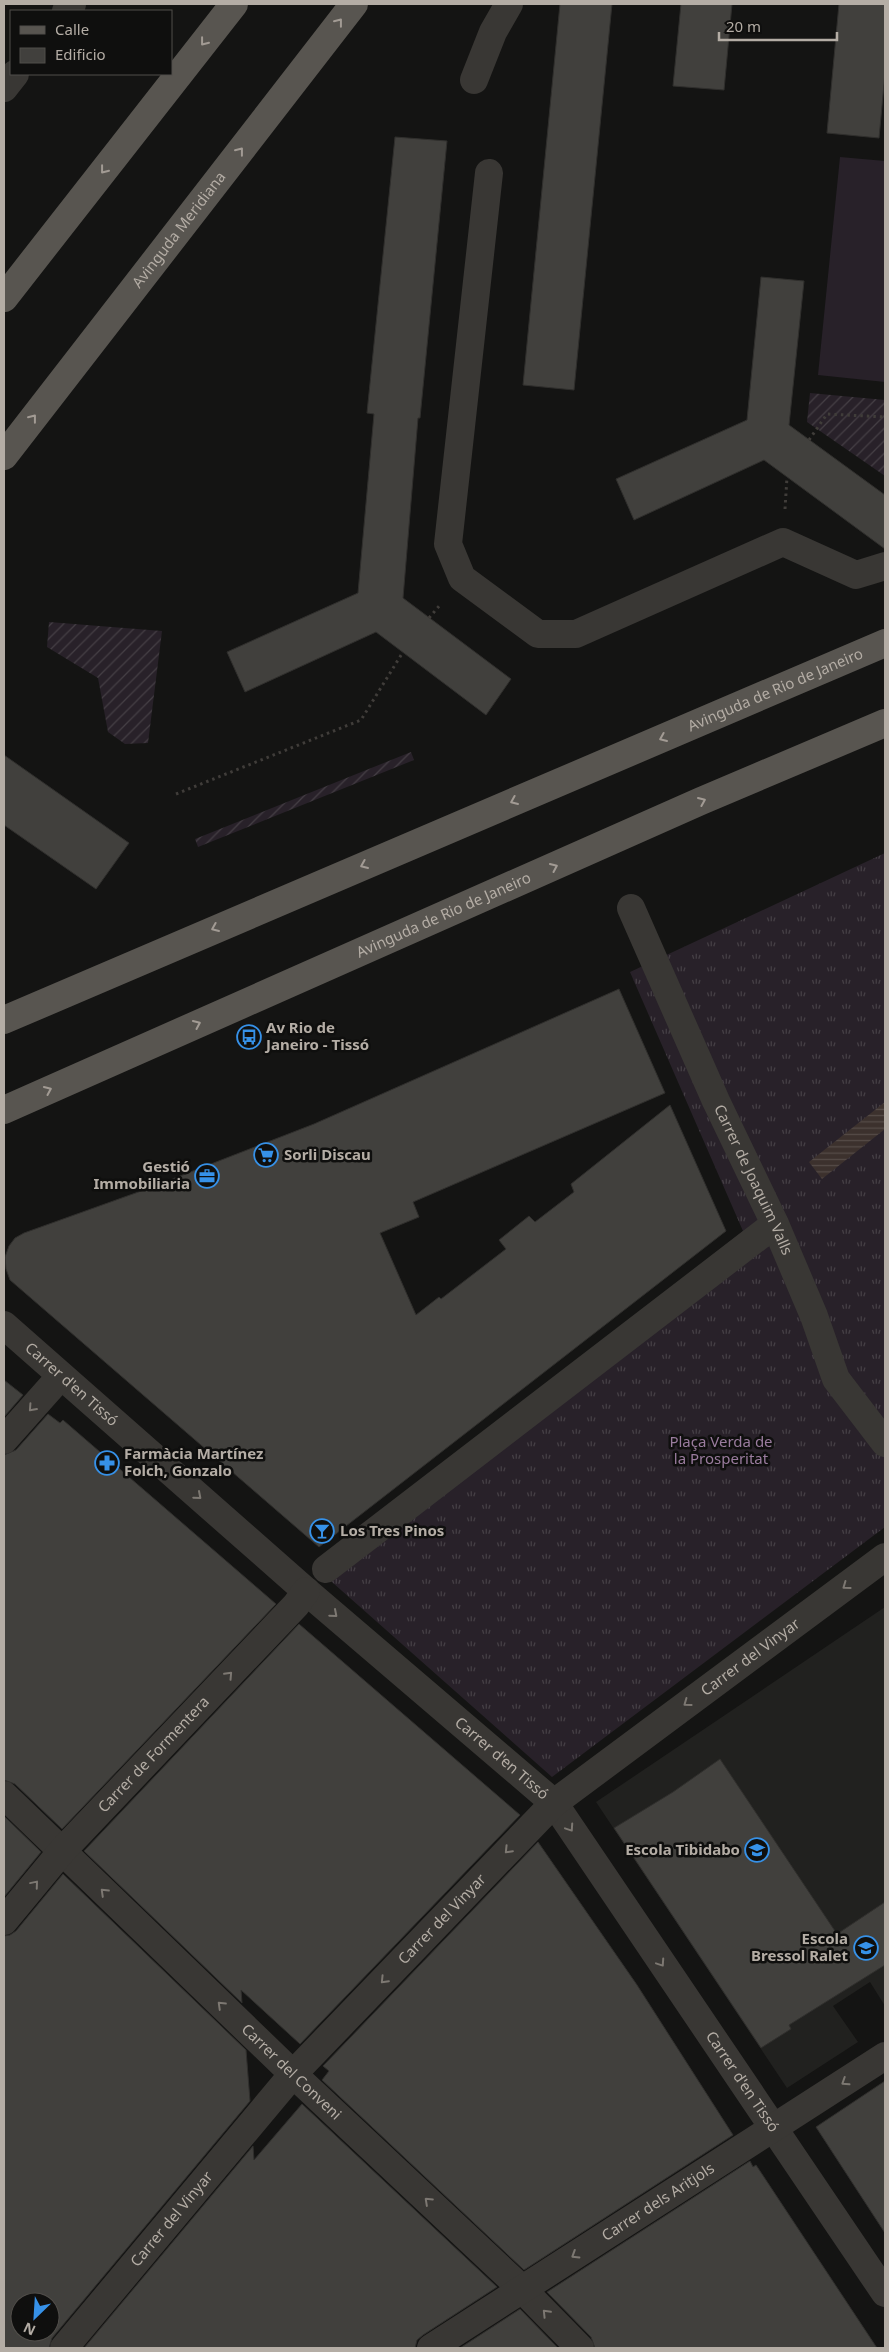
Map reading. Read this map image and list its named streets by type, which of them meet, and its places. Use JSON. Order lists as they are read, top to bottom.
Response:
{
  "streets": {
    "main road": ["Avinguda Meridiana", "Avinguda de Rio de Janeiro"],
    "street": [
      "Carrer de Joaquim Valls",
      "Carrer d'en Tissó",
      "Carrer del Vinyar",
      "Carrer de Formentera",
      "Carrer del Conveni",
      "Carrer dels Aritjols"
    ]
  },
  "crossings": [
    ["Carrer d'en Tissó", "Carrer del Vinyar"],
    ["Carrer d'en Tissó", "Carrer de Formentera"],
    ["Carrer d'en Tissó", "Carrer dels Aritjols"],
    ["Carrer del Vinyar", "Carrer del Conveni"],
    ["Carrer de Formentera", "Carrer del Conveni"],
    ["Carrer del Conveni", "Carrer dels Aritjols"]
  ],
  "one_way": [
    "Carrer d'en Tissó",
    "Carrer del Vinyar",
    "Carrer de Formentera",
    "Carrer del Conveni",
    "Carrer dels Aritjols"
  ],
  "parks": ["Plaça Verda de la Prosperitat"],
  "places": {
    "bus stop": ["Av Rio de Janeiro - Tissó"],
    "supermarket": ["Sorli Discau"],
    "office": ["Gestió Immobiliaria"],
    "pharmacy": ["Farmàcia Martínez Folch, Gonzalo"],
    "bar": ["Los Tres Pinos"],
    "school or university": ["Escola Tibidabo", "Escola Bressol Ralet"]
  },
  "legend": ["Calle", "Edificio"],
  "scale_bar": "20 m",
  "north": "bottom left"
}
